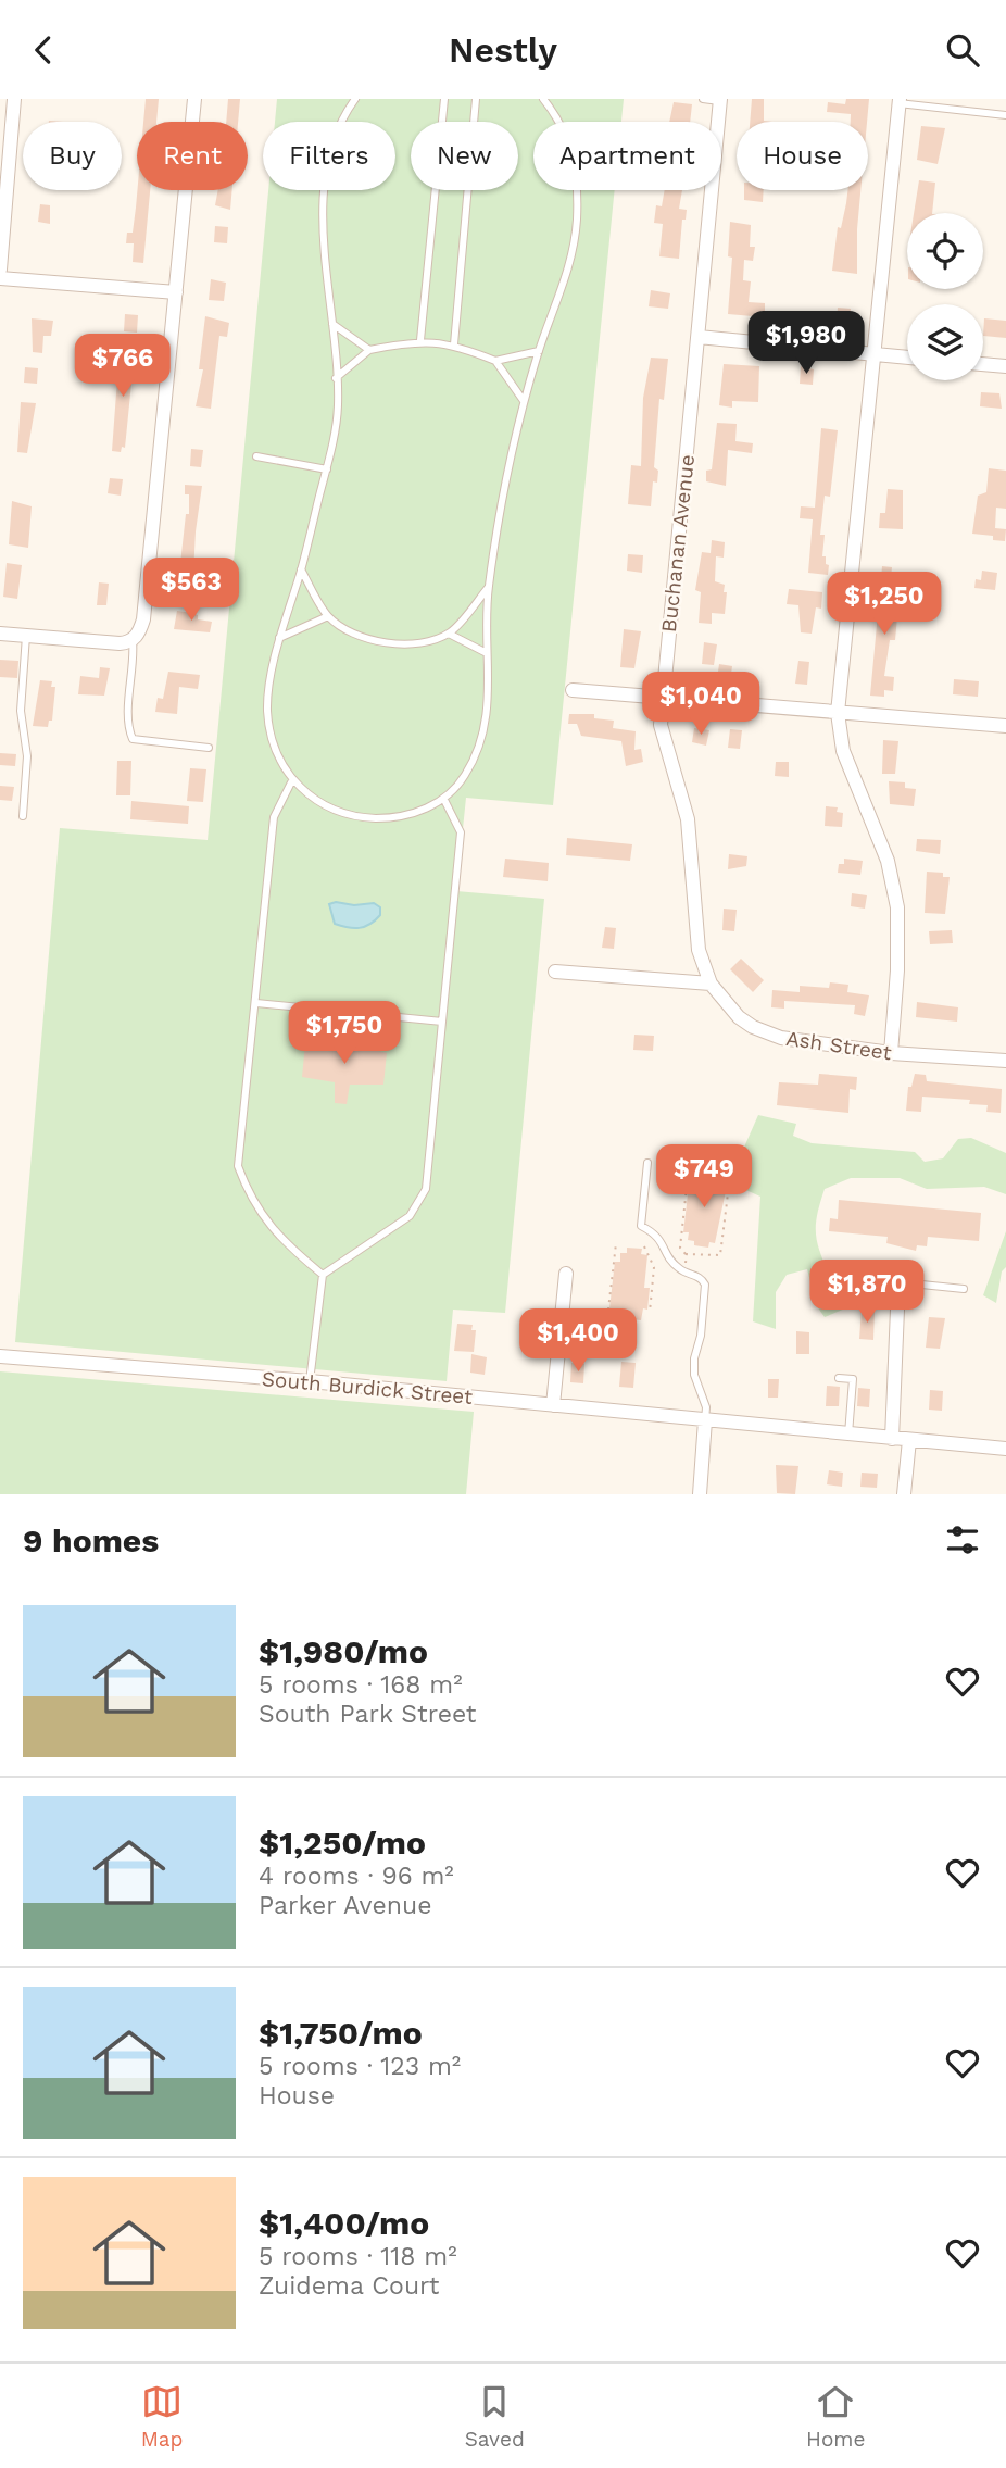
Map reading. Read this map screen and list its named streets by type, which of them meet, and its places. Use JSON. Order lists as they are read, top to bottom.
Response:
{
  "streets": {
    "street": ["Buchanan Avenue", "Ash Street", "South Burdick Street"]
  },
  "crossings": [
    ["Buchanan Avenue", "Ash Street"]
  ],
  "page": {
    "header": "Nestly",
    "chip": [
      "Buy",
      "Rent",
      "Filters",
      "New",
      "Apartment",
      "House"
    ],
    "price": [
      "$1,980",
      "$766",
      "$563",
      "$1,250",
      "$1,040",
      "$1,750",
      "$749",
      "$1,870",
      "$1,400"
    ],
    "heading": "9 homes",
    "list": [
      {
        "name": "$1,980/mo",
        "note": "5 rooms · 168 m² · South Park Street"
      },
      {
        "name": "$1,250/mo",
        "note": "4 rooms · 96 m² · Parker Avenue"
      },
      {
        "name": "$1,750/mo",
        "note": "5 rooms · 123 m² · House"
      },
      {
        "name": "$1,400/mo",
        "note": "5 rooms · 118 m² · Zuidema Court"
      }
    ],
    "tabs": ["Map", "Saved", "Home"]
  }
}
